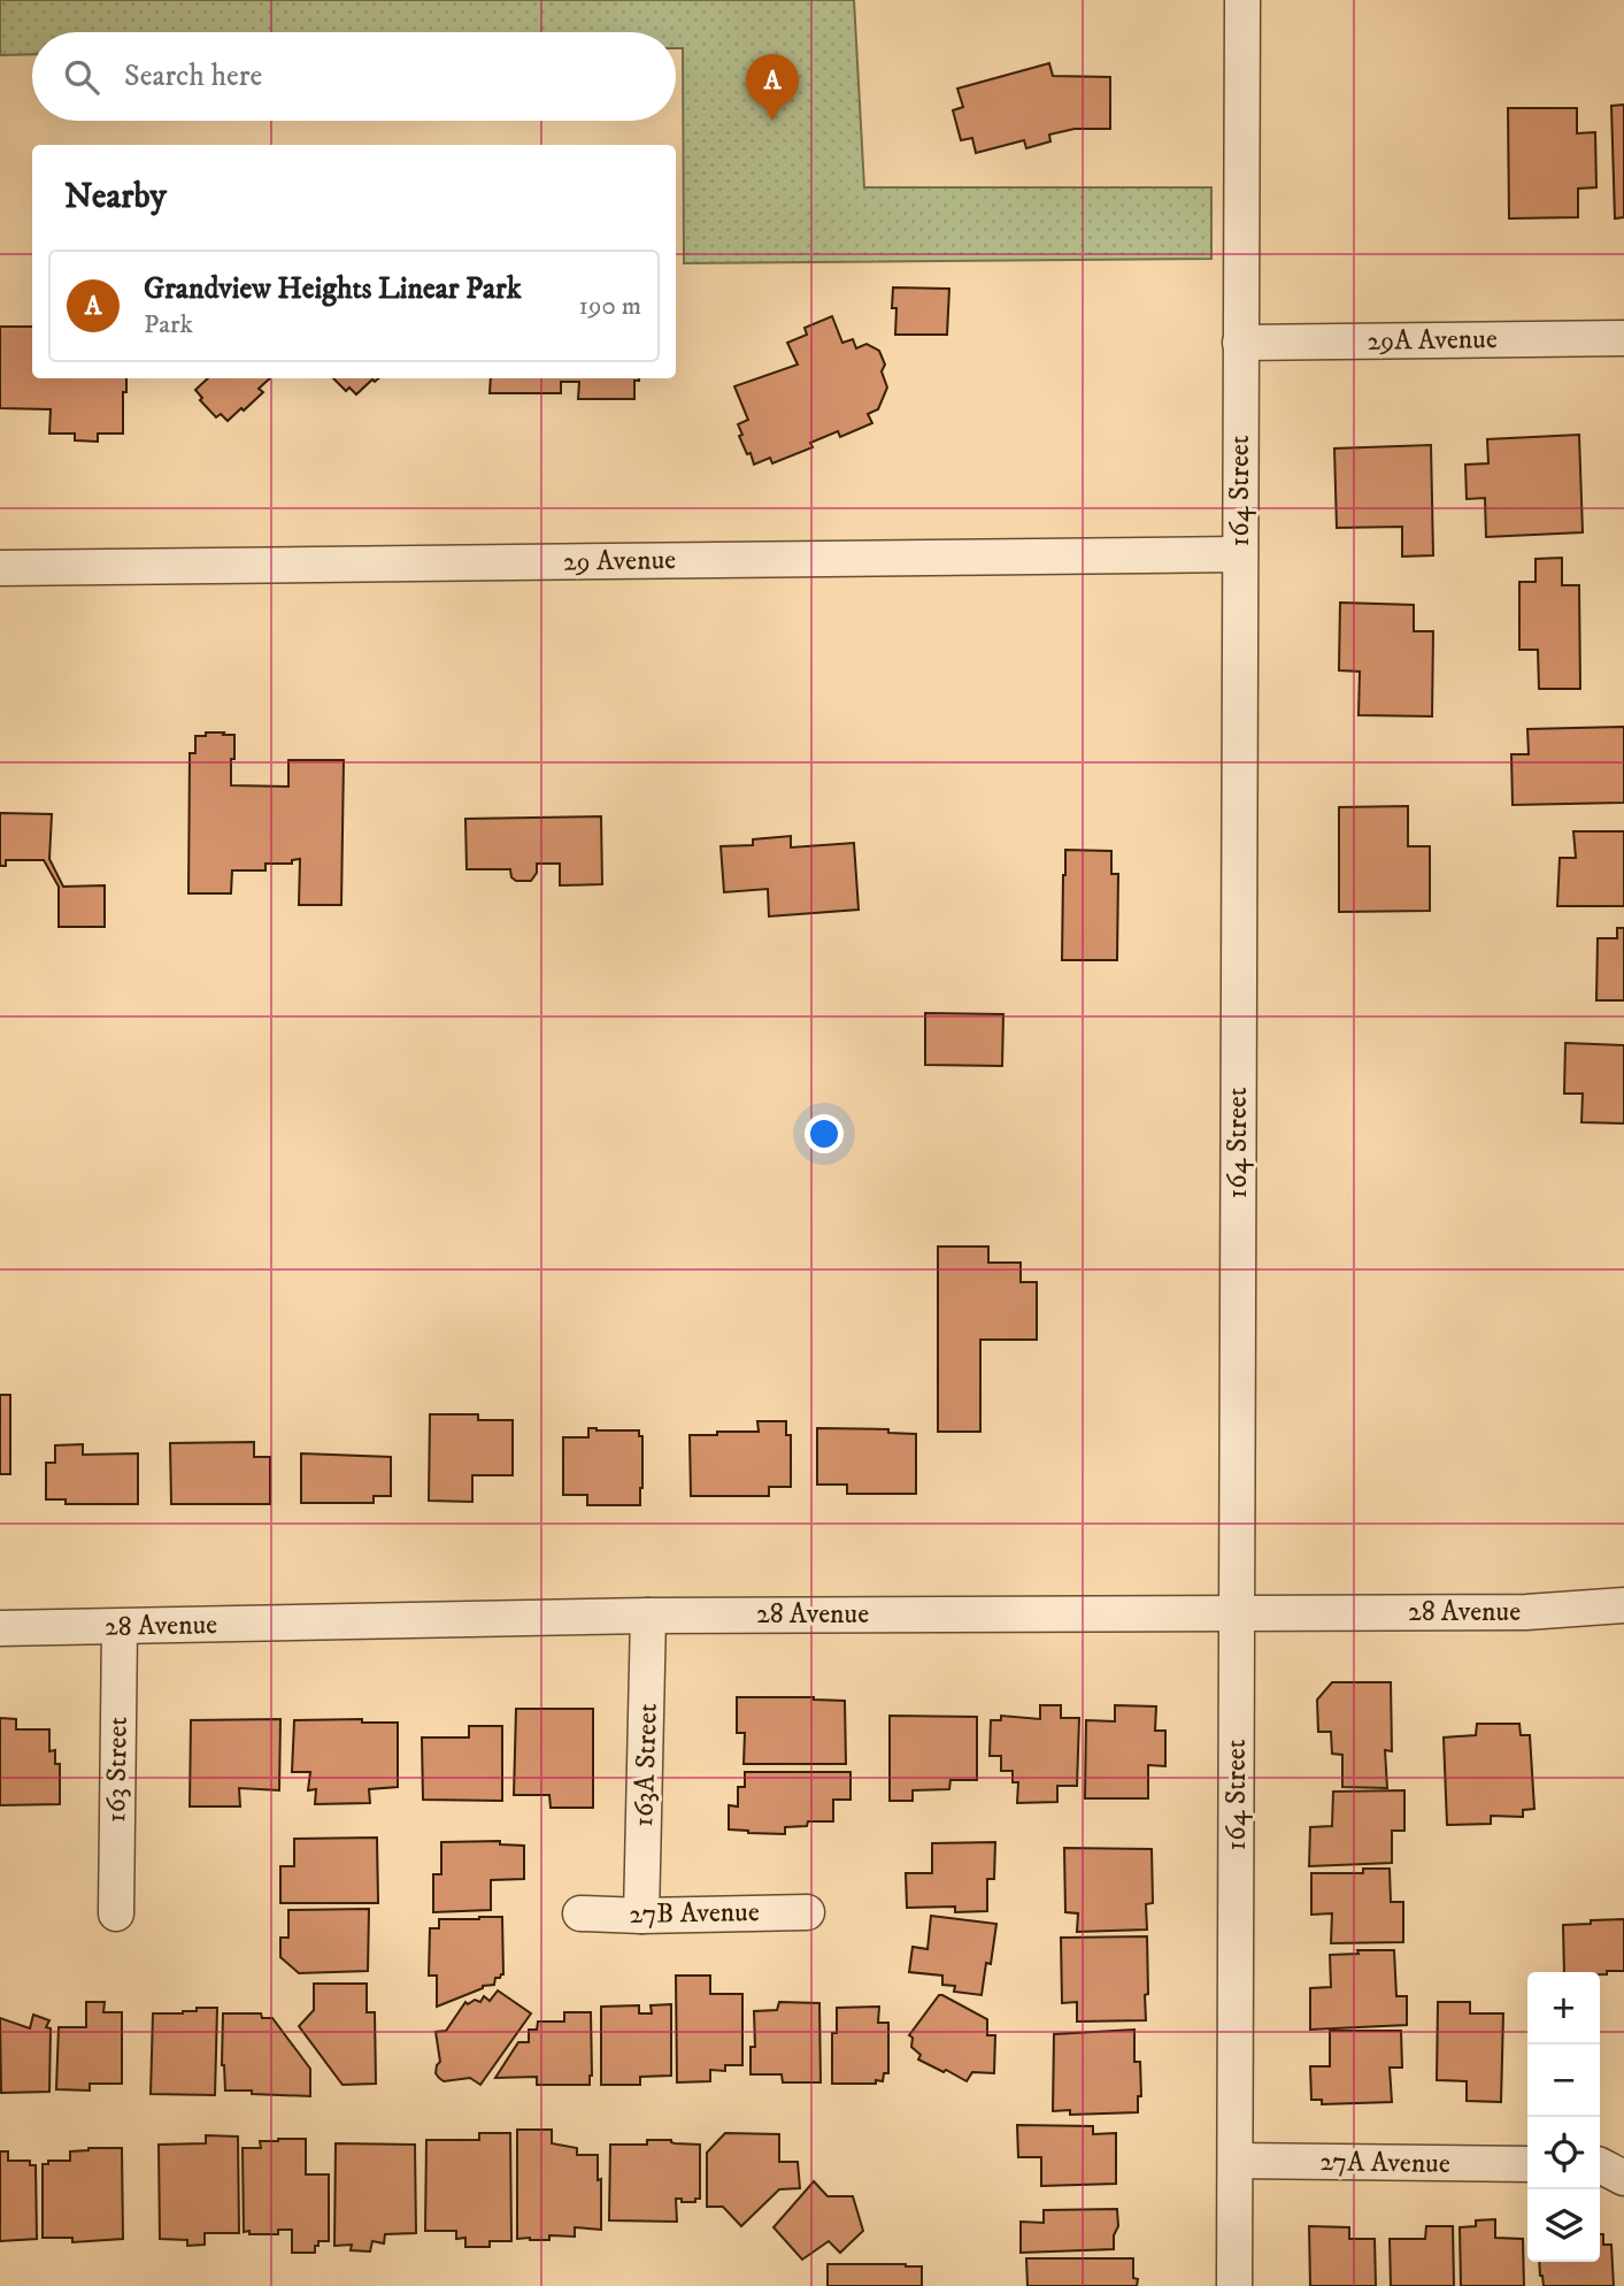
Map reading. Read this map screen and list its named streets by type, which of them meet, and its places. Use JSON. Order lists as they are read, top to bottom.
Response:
{
  "streets": {
    "street": [
      "29A Avenue",
      "164 Street",
      "29 Avenue",
      "28 Avenue",
      "163A Street",
      "163 Street",
      "27B Avenue",
      "27A Avenue"
    ]
  },
  "crossings": [
    ["29A Avenue", "164 Street"],
    ["164 Street", "29 Avenue"],
    ["164 Street", "28 Avenue"],
    ["164 Street", "27A Avenue"],
    ["28 Avenue", "163A Street"],
    ["28 Avenue", "163 Street"],
    ["163A Street", "27B Avenue"]
  ],
  "page": {
    "search": "Search here",
    "pins": "A",
    "heading": "Nearby",
    "list": [
      {
        "mark": "A",
        "name": "Grandview Heights Linear Park",
        "note": "Park",
        "value": "190 m"
      }
    ],
    "map_buttons": ["+", "−"]
  }
}
